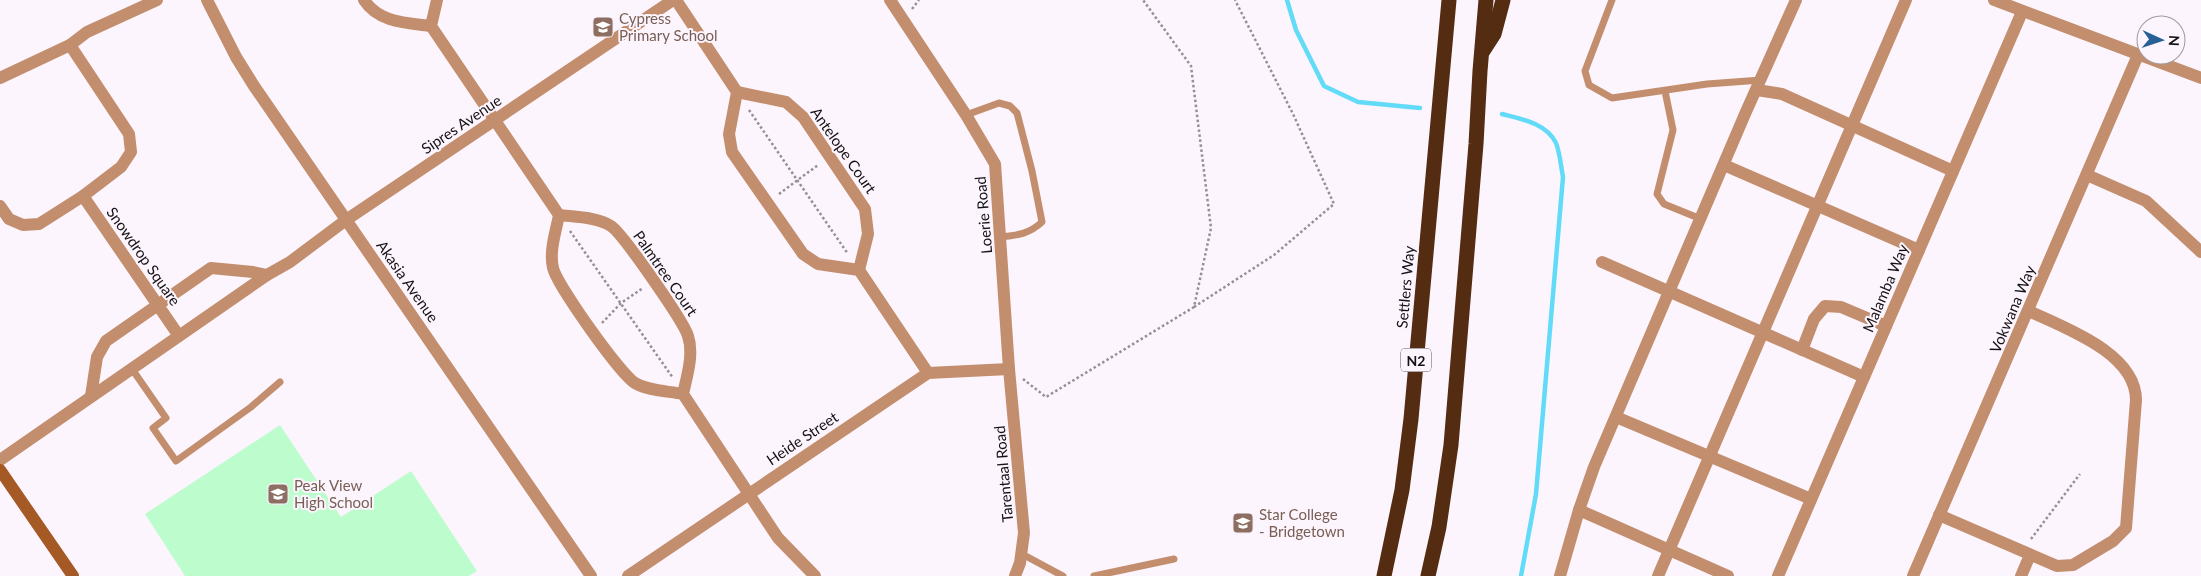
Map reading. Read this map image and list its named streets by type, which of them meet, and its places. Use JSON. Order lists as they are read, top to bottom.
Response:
{
  "streets": {
    "highway": ["Settlers Way", "N2"],
    "street": [
      "Sipres Avenue",
      "Antelope Court",
      "Loerie Road",
      "Snowdrop Square",
      "Palmtree Court",
      "Akasia Avenue",
      "Malamba Way",
      "Vokwana Way",
      "Heide Street",
      "Tarentaal Road"
    ]
  },
  "crossings": [
    ["Sipres Avenue", "Snowdrop Square"],
    ["Sipres Avenue", "Akasia Avenue"],
    ["Loerie Road", "Tarentaal Road"]
  ],
  "places": {
    "school or university": ["Cypress Primary School", "Peak View High School", "Star College - Bridgetown"]
  },
  "north": "right"
}
